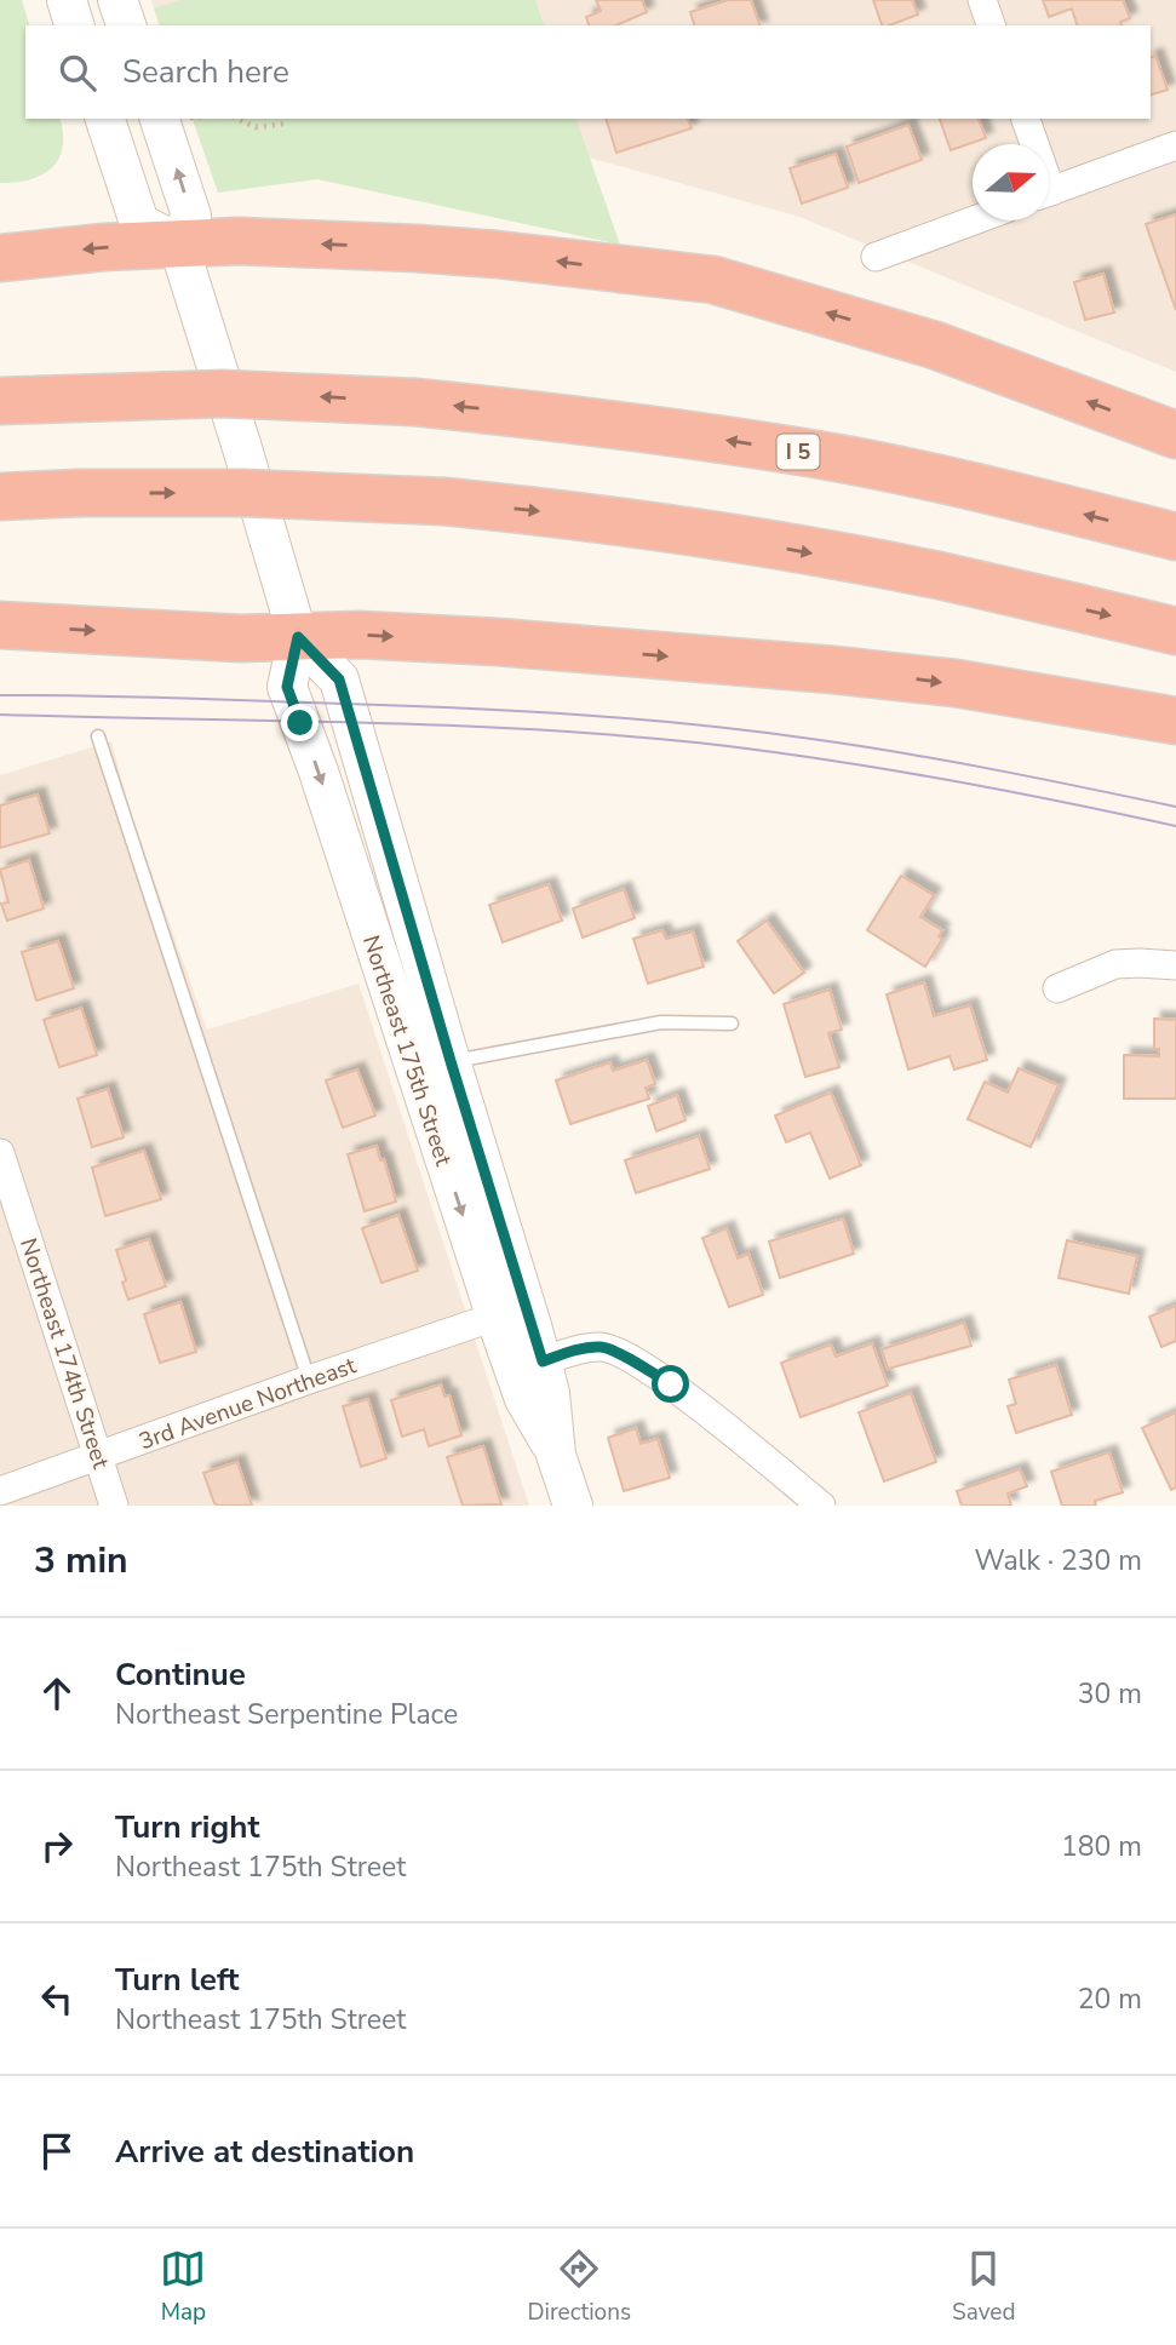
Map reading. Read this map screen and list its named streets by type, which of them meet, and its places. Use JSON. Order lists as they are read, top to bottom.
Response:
{
  "streets": {
    "highway": ["I 5"],
    "main road": ["Northeast 175th Street"],
    "street": ["Northeast 174th Street", "3rd Avenue Northeast"]
  },
  "crossings": [
    ["Northeast 175th Street", "3rd Avenue Northeast"],
    ["Northeast 174th Street", "3rd Avenue Northeast"]
  ],
  "north": "right",
  "page": {
    "search": "Search here",
    "heading": ["3 min", "Walk · 230 m"],
    "list": [
      ["Continue", "Northeast Serpentine Place", "30 m"],
      ["Turn right", "Northeast 175th Street", "180 m"],
      ["Turn left", "Northeast 175th Street", "20 m"],
      "Arrive at destination"
    ],
    "nav": ["Map", "Directions", "Saved"]
  }
}
